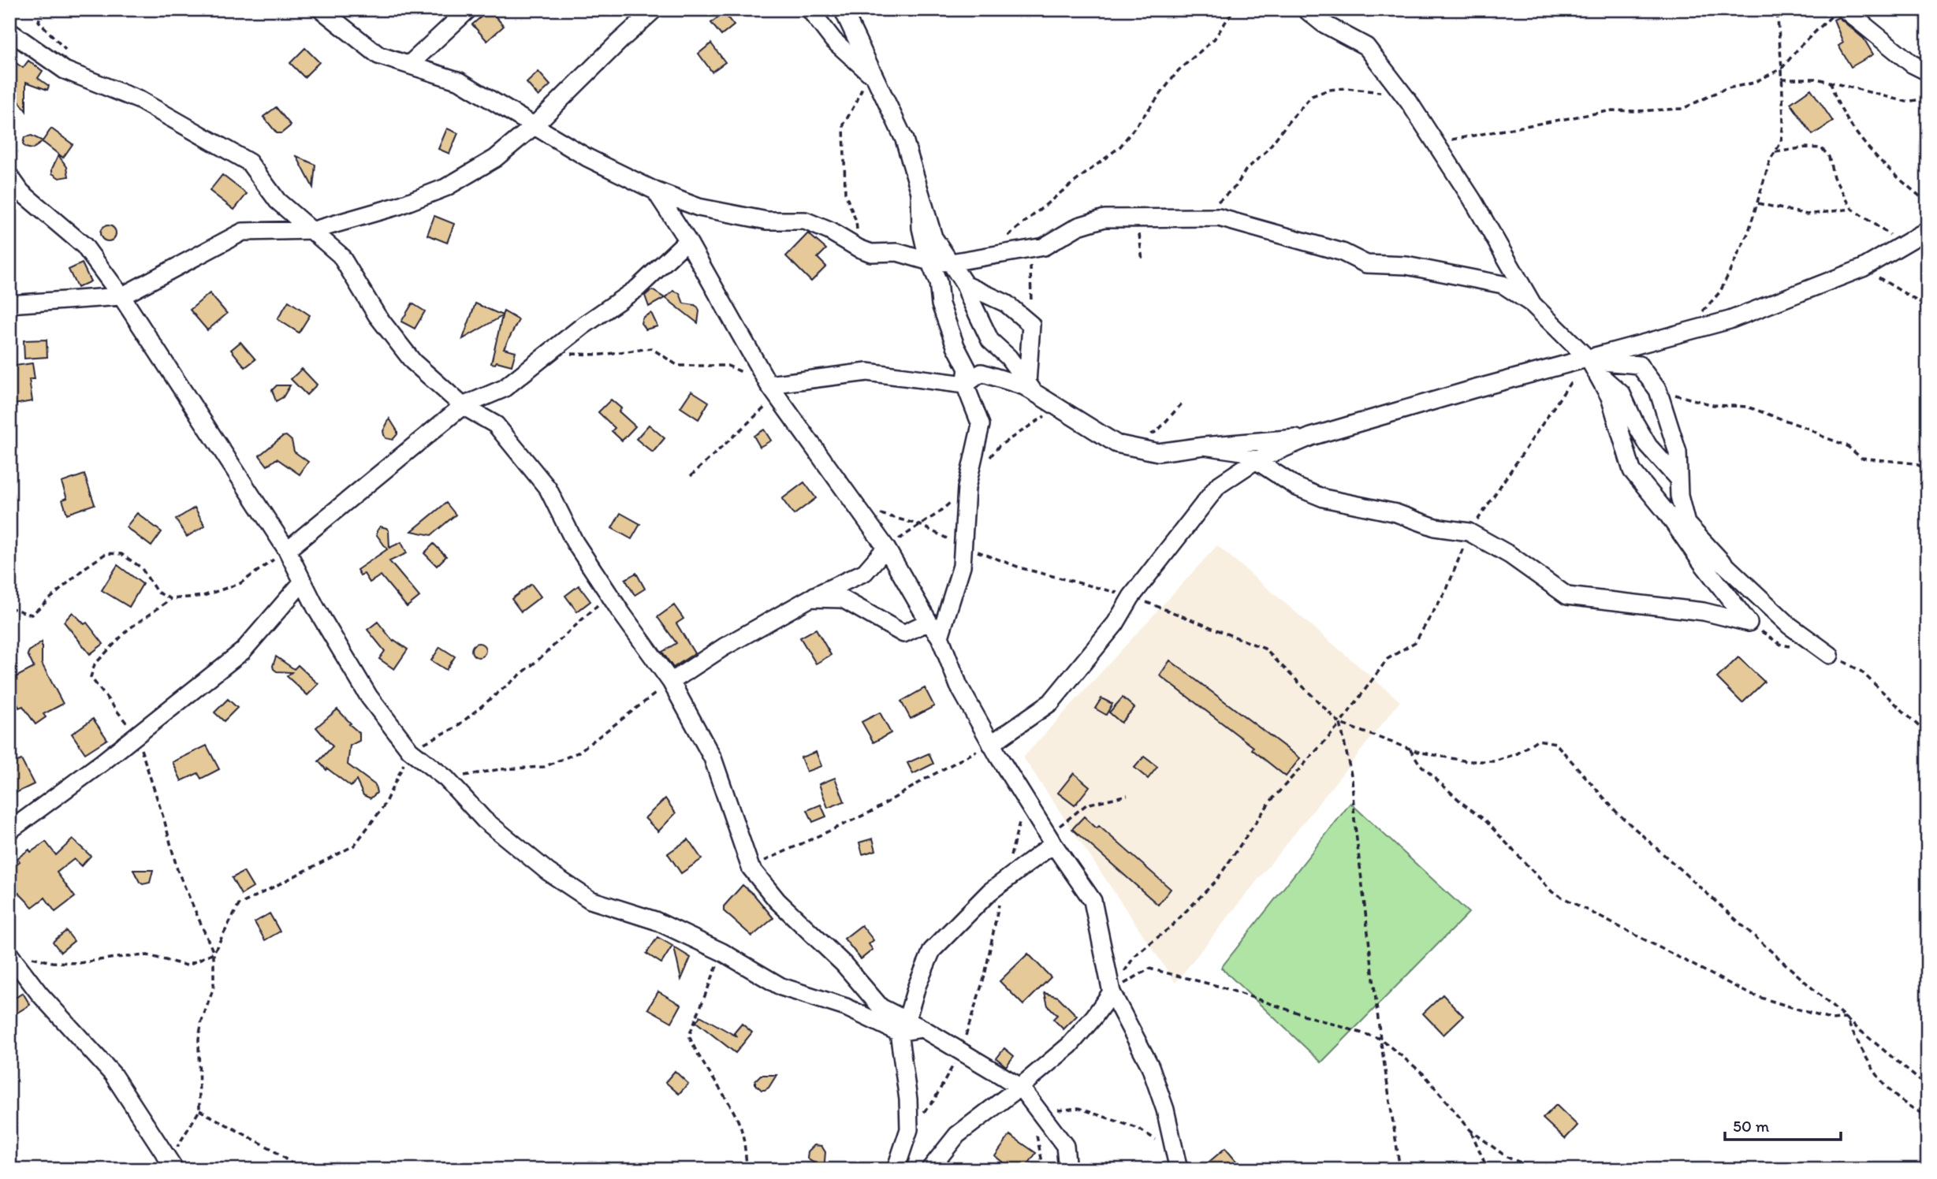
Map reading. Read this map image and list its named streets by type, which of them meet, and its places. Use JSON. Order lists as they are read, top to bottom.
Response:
{
  "scale_bar": "50 m"
}
